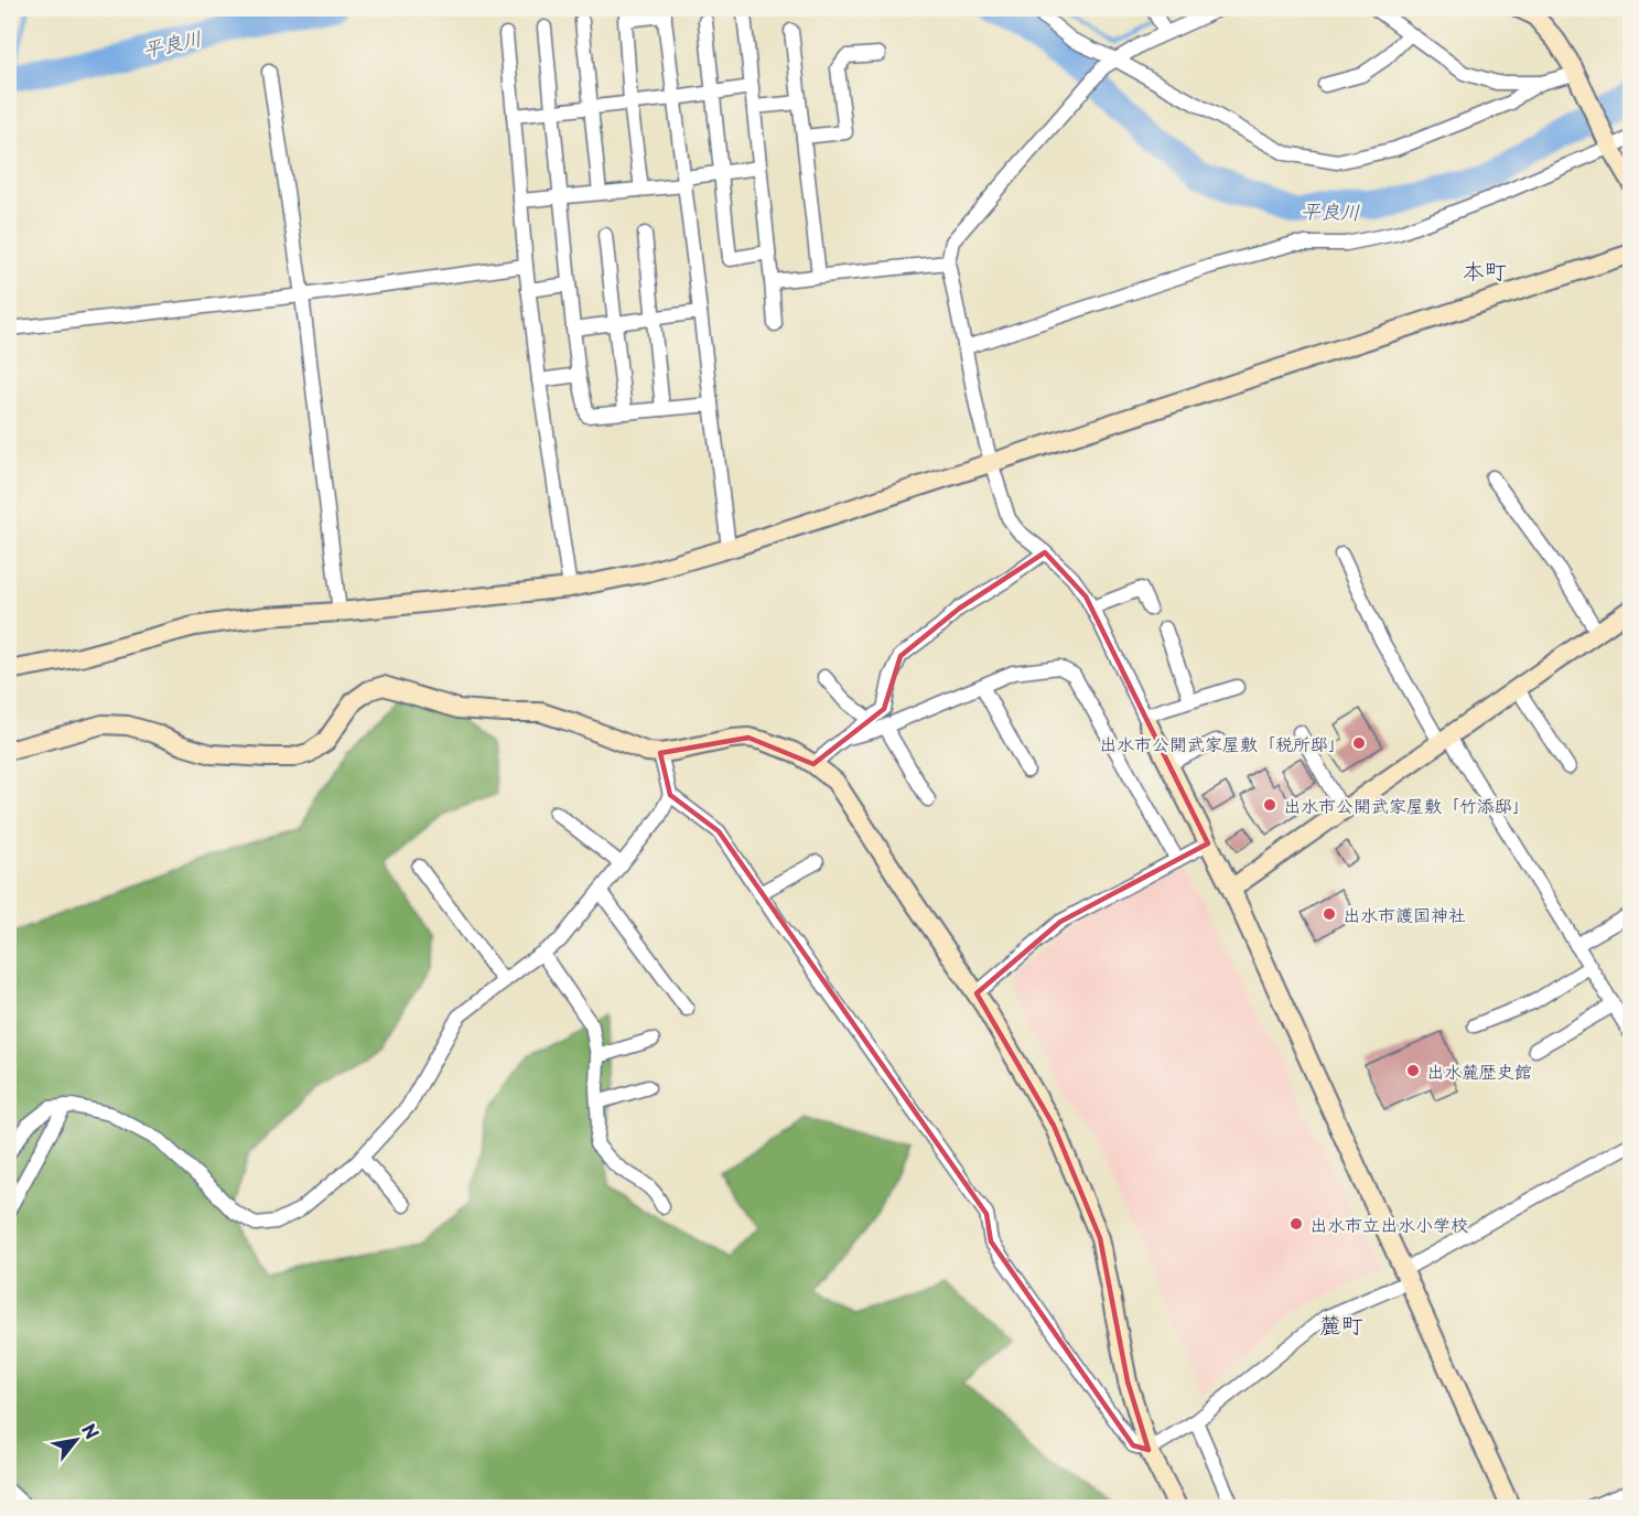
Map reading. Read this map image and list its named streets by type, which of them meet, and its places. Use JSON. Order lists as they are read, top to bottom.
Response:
{
  "districts": ["本町", "麓町"],
  "water": ["平良川"],
  "places": [
    "出水市公開武家屋敷「税所邸」",
    "出水市公開武家屋敷「竹添邸」",
    "出水市護国神社",
    "出水麓歴史館",
    "出水市立出水小学校"
  ],
  "north": "top right"
}
